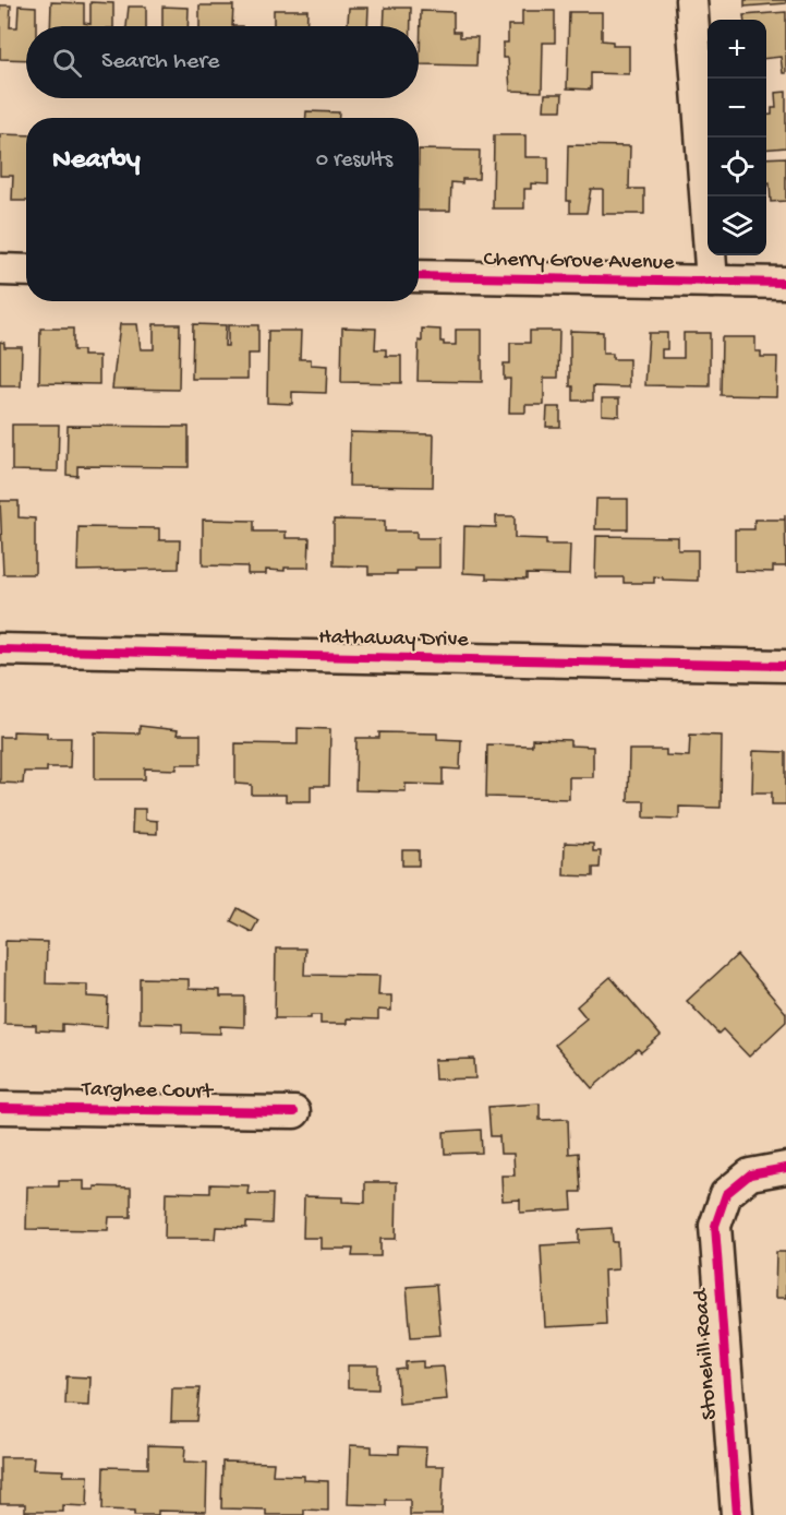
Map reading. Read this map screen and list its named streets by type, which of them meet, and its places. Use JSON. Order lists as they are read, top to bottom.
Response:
{
  "streets": {
    "street": [
      "Cherry Grove Avenue",
      "Hathaway Drive",
      "Targhee Court",
      "Stonehill Road"
    ]
  },
  "page": {
    "map_buttons": ["+", "−"],
    "search": "Search here",
    "heading": ["Nearby", "0 results"]
  }
}
